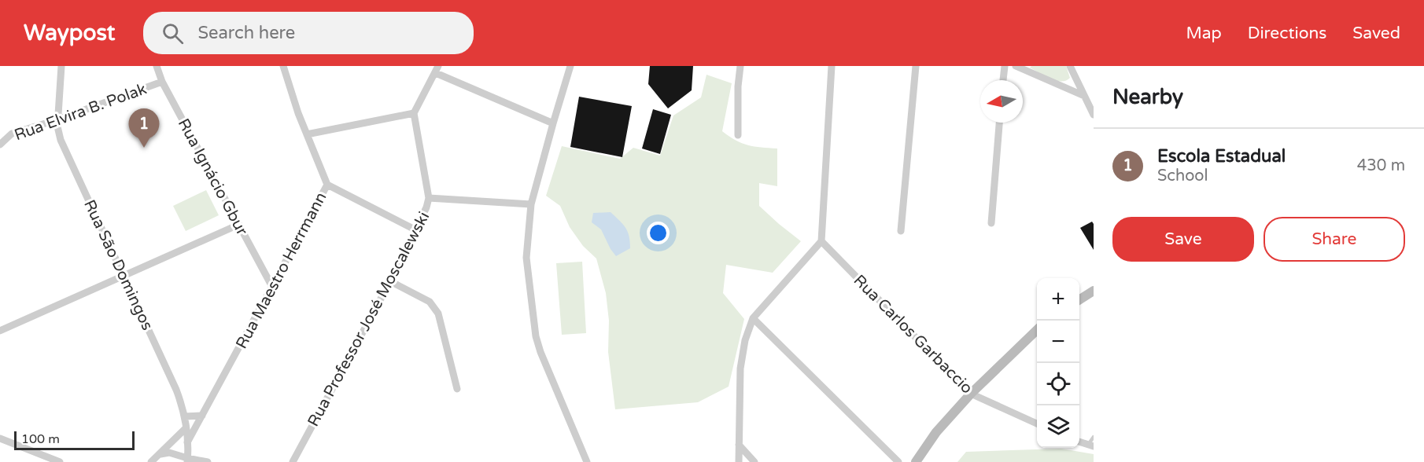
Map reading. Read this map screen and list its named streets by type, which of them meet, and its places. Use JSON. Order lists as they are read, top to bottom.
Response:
{
  "streets": {
    "street": [
      "Rua Elvira B. Polak",
      "Rua Ignácio Gbur",
      "Rua São Domingos",
      "Rua Maestro Herrmann",
      "Rua Professor José Moscalewski",
      "Rua Carlos Garbaccio"
    ]
  },
  "crossings": [
    ["Rua Elvira B. Polak", "Rua Ignácio Gbur"],
    ["Rua Elvira B. Polak", "Rua São Domingos"],
    ["Rua Ignácio Gbur", "Rua Maestro Herrmann"],
    ["Rua São Domingos", "Rua Maestro Herrmann"]
  ],
  "scale_bar": "100 m",
  "north": "left",
  "page": {
    "header": "Waypost",
    "search": "Search here",
    "nav": ["Map", "Directions", "Saved"],
    "heading": "Nearby",
    "pins": "1",
    "list": [
      {
        "mark": "1",
        "name": "Escola Estadual",
        "note": "School",
        "value": "430 m"
      }
    ],
    "buttons": ["Save", "Share"],
    "map_buttons": ["+", "−"],
    "scale": "100 m"
  }
}
